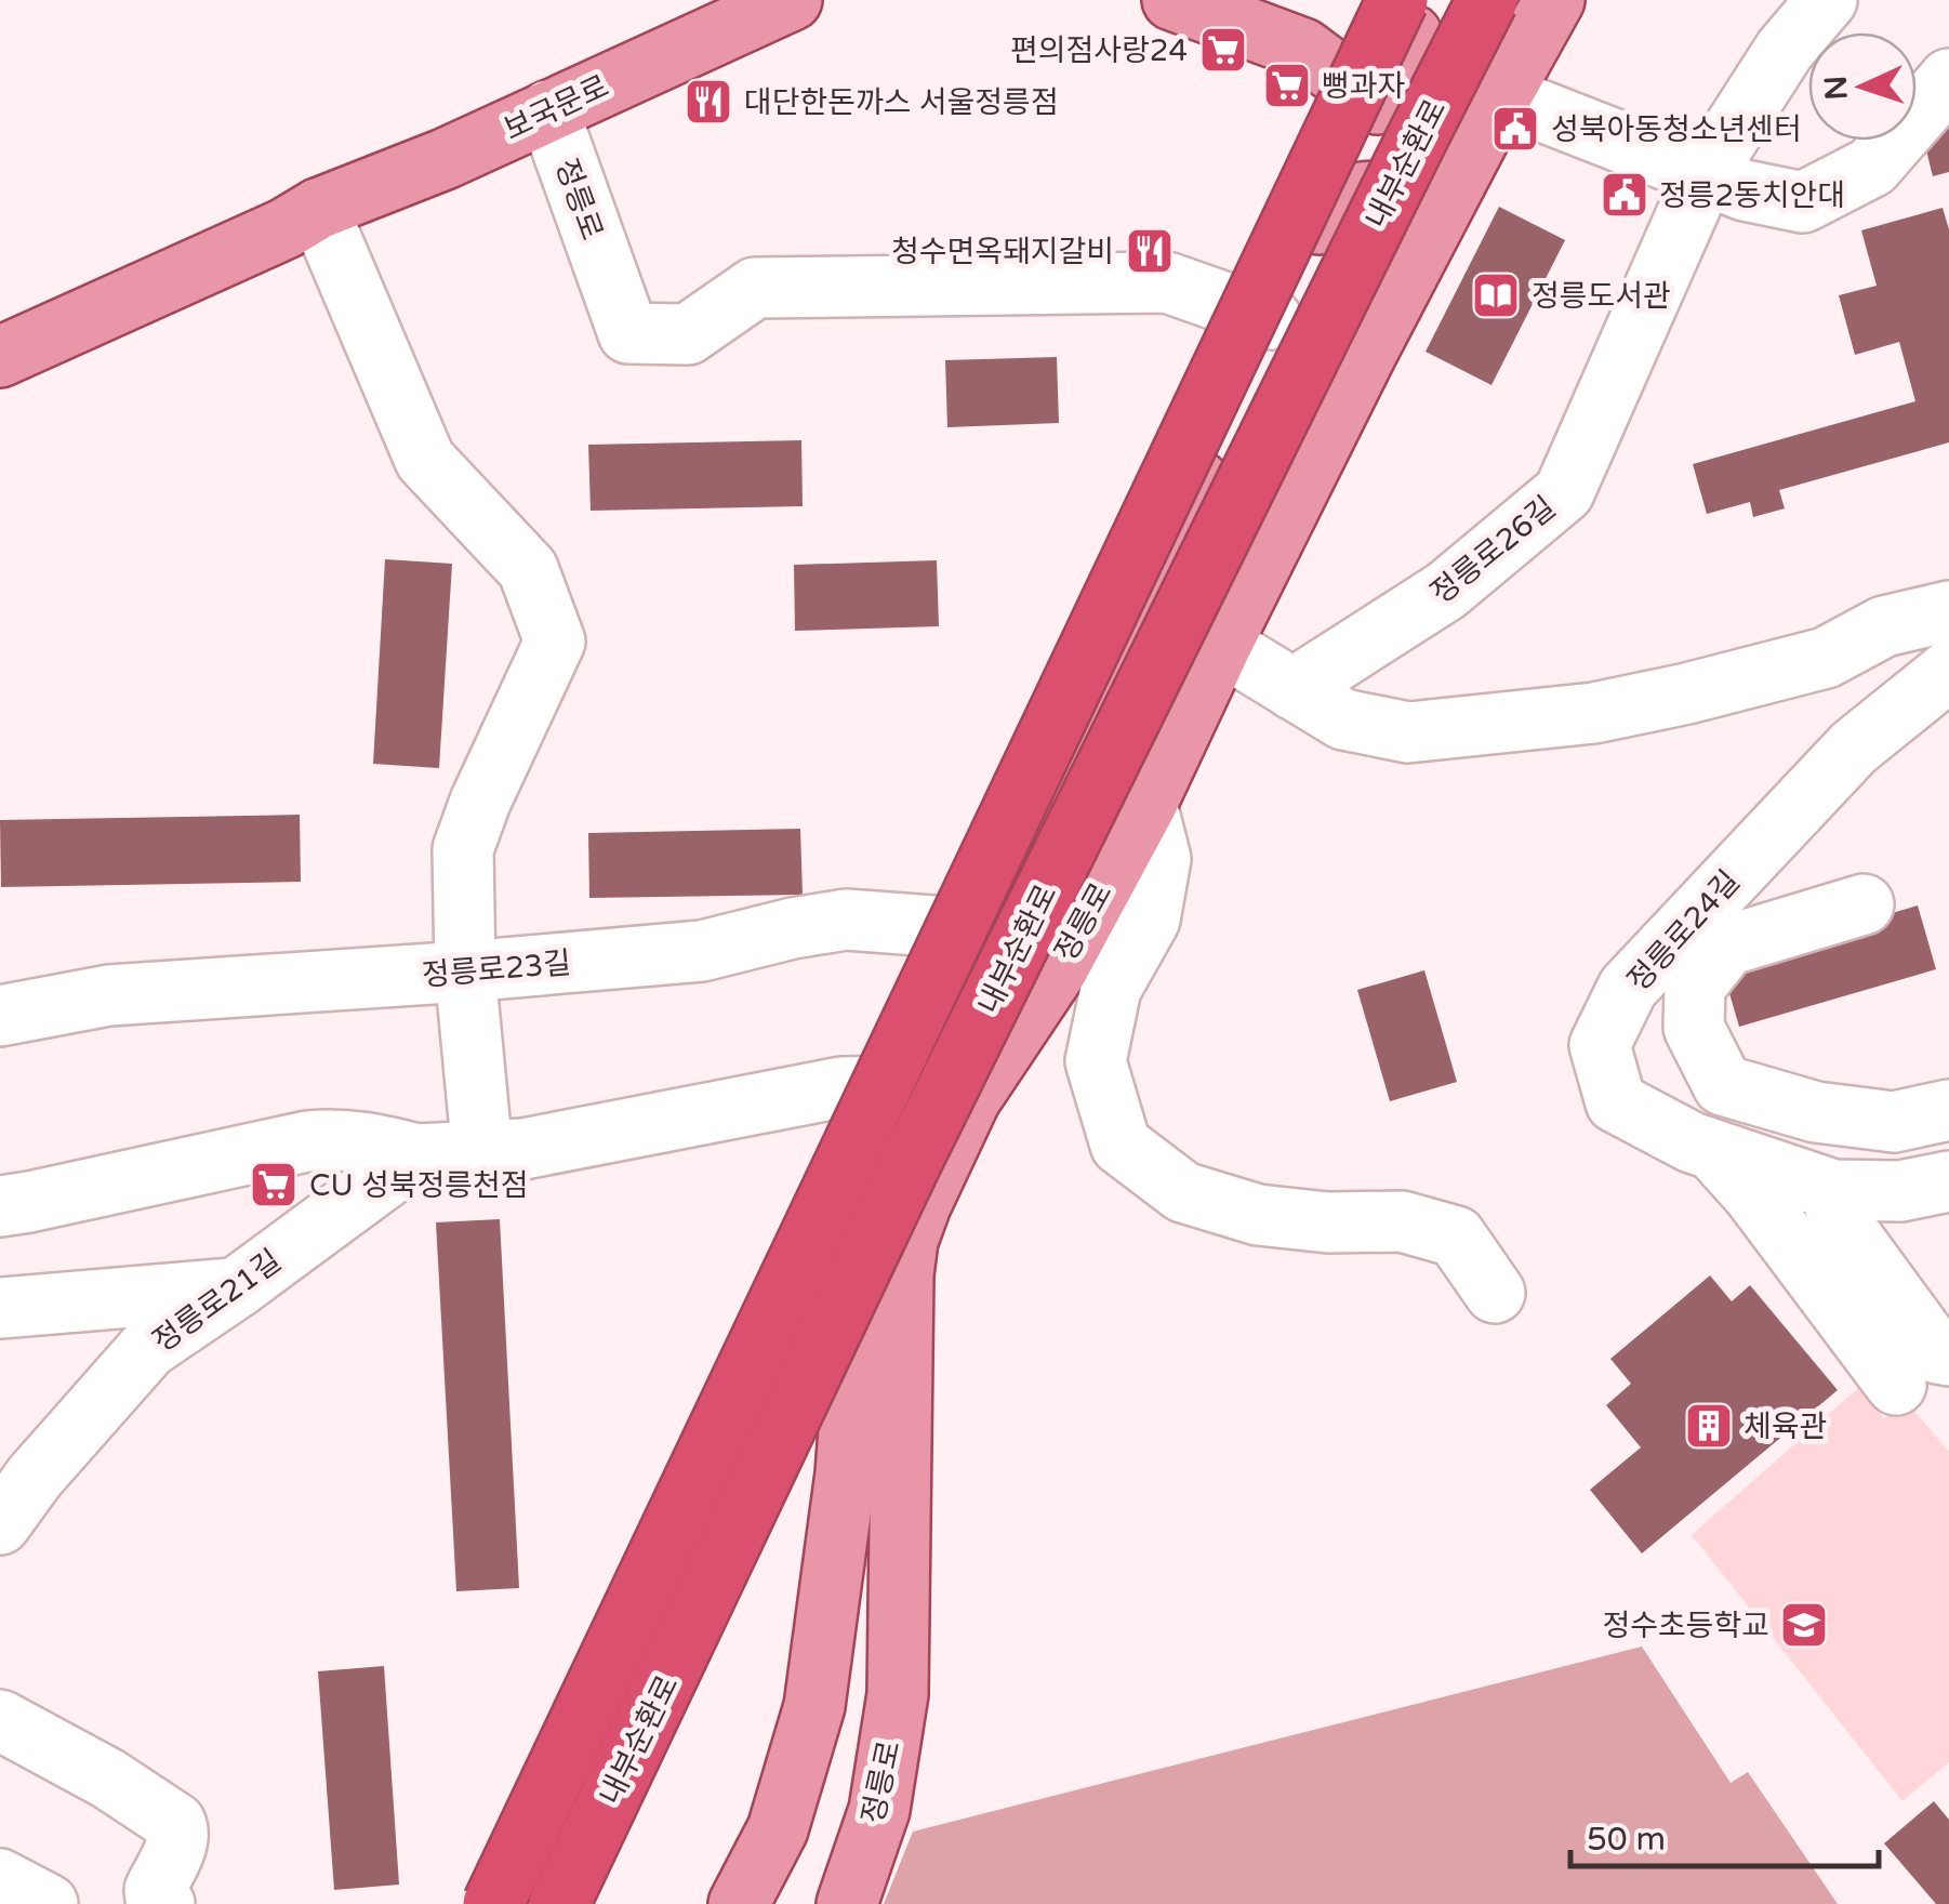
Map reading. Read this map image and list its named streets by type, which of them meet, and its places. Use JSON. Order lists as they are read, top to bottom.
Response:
{
  "streets": {
    "highway": ["내부순환로"],
    "main road": ["보국문로", "정릉로"],
    "street": [
      "정릉로26길",
      "정릉로24길",
      "정릉로23길",
      "정릉로21길"
    ]
  },
  "crossings": [
    ["보국문로", "정릉로"]
  ],
  "places": {
    "supermarket": ["편의점사랑24", "뻥과자", "CU 성북정릉천점"],
    "restaurant": ["대단한돈까스 서울정릉점", "청수면옥돼지갈비"],
    "public building": ["성북아동청소년센터", "정릉2동치안대"],
    "library": ["정릉도서관"],
    "building": ["체육관"],
    "school or university": ["정수초등학교"]
  },
  "scale_bar": "50 m",
  "north": "left"
}
